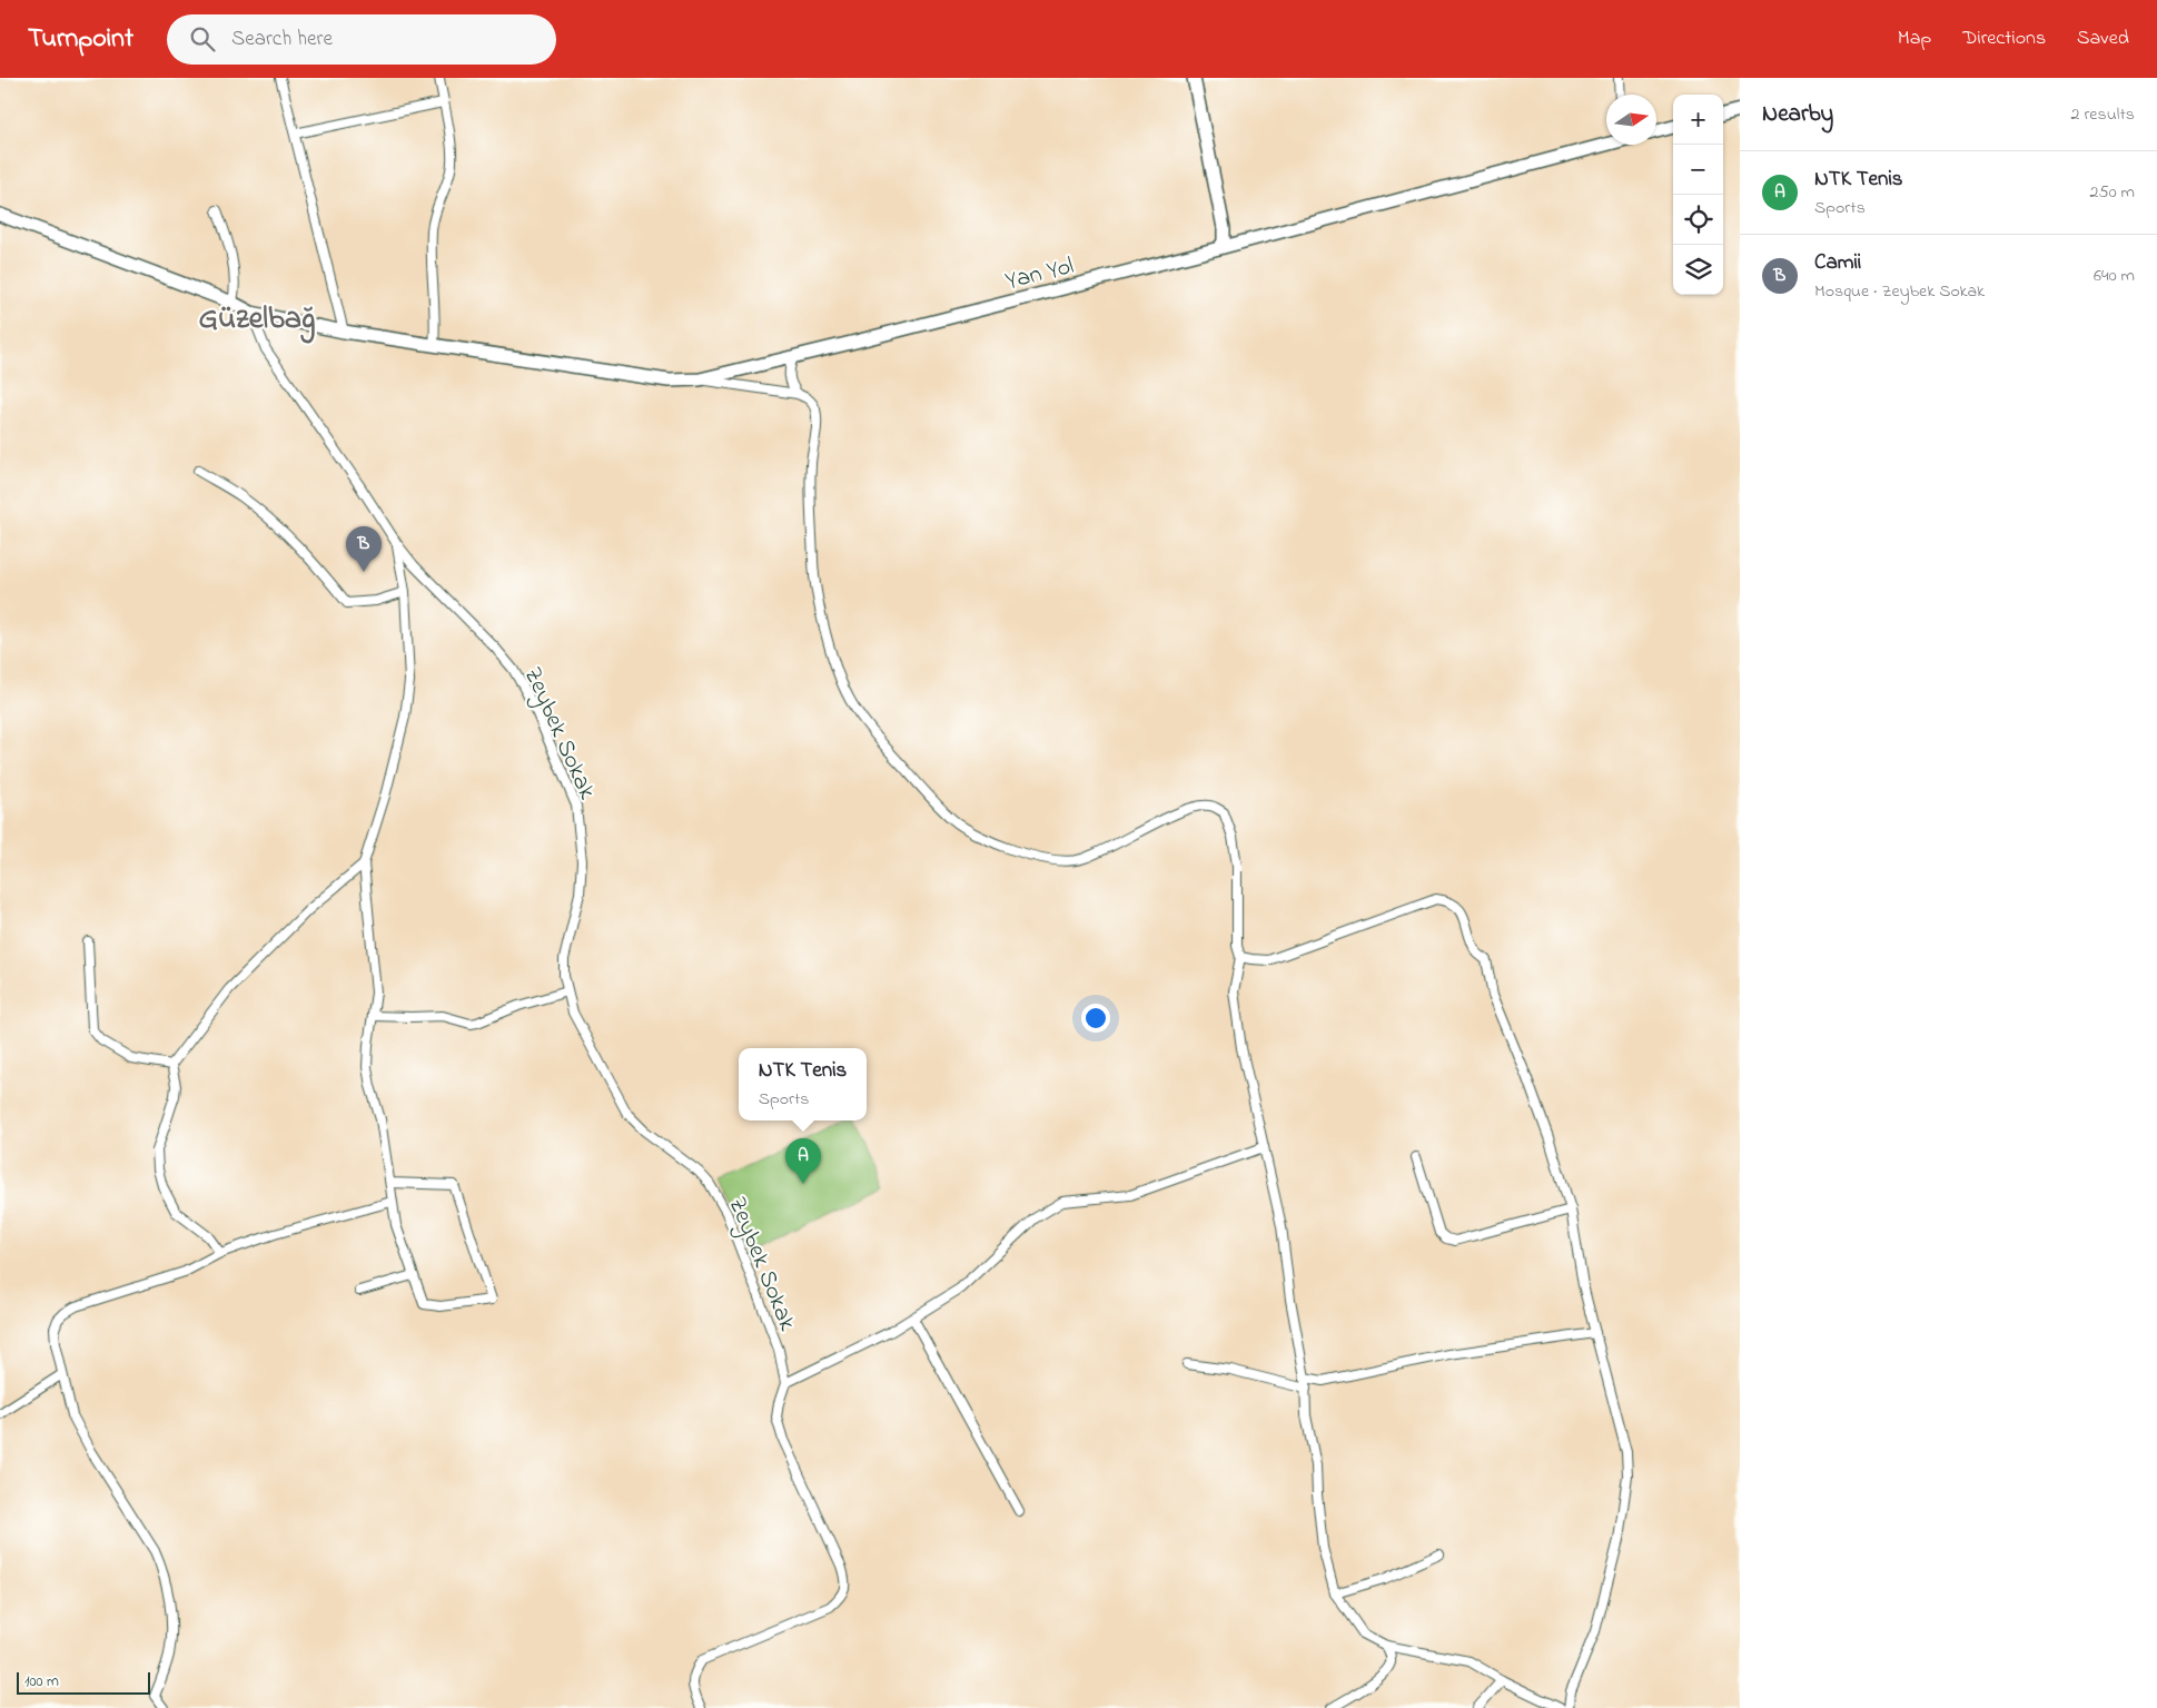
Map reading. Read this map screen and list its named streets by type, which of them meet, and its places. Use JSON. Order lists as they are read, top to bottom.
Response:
{
  "streets": {
    "street": ["Yan Yol", "Zeybek Sokak"]
  },
  "crossings": [
    ["Yan Yol", "Zeybek Sokak"]
  ],
  "districts": ["Güzelbağ"],
  "scale_bar": "100 m",
  "north": "right",
  "page": {
    "header": "Turnpoint",
    "search": "Search here",
    "nav": ["Map", "Directions", "Saved"],
    "heading": ["Nearby", "2 results"],
    "map_buttons": ["+", "−"],
    "list": [
      {
        "mark": "A",
        "name": "NTK Tenis",
        "note": "Sports",
        "value": "250 m"
      },
      {
        "mark": "B",
        "name": "Camii",
        "note": "Mosque · Zeybek Sokak",
        "value": "640 m"
      }
    ],
    "pins": ["B", "A"],
    "popup": ["NTK Tenis", "Sports"],
    "scale": "100 m"
  }
}
